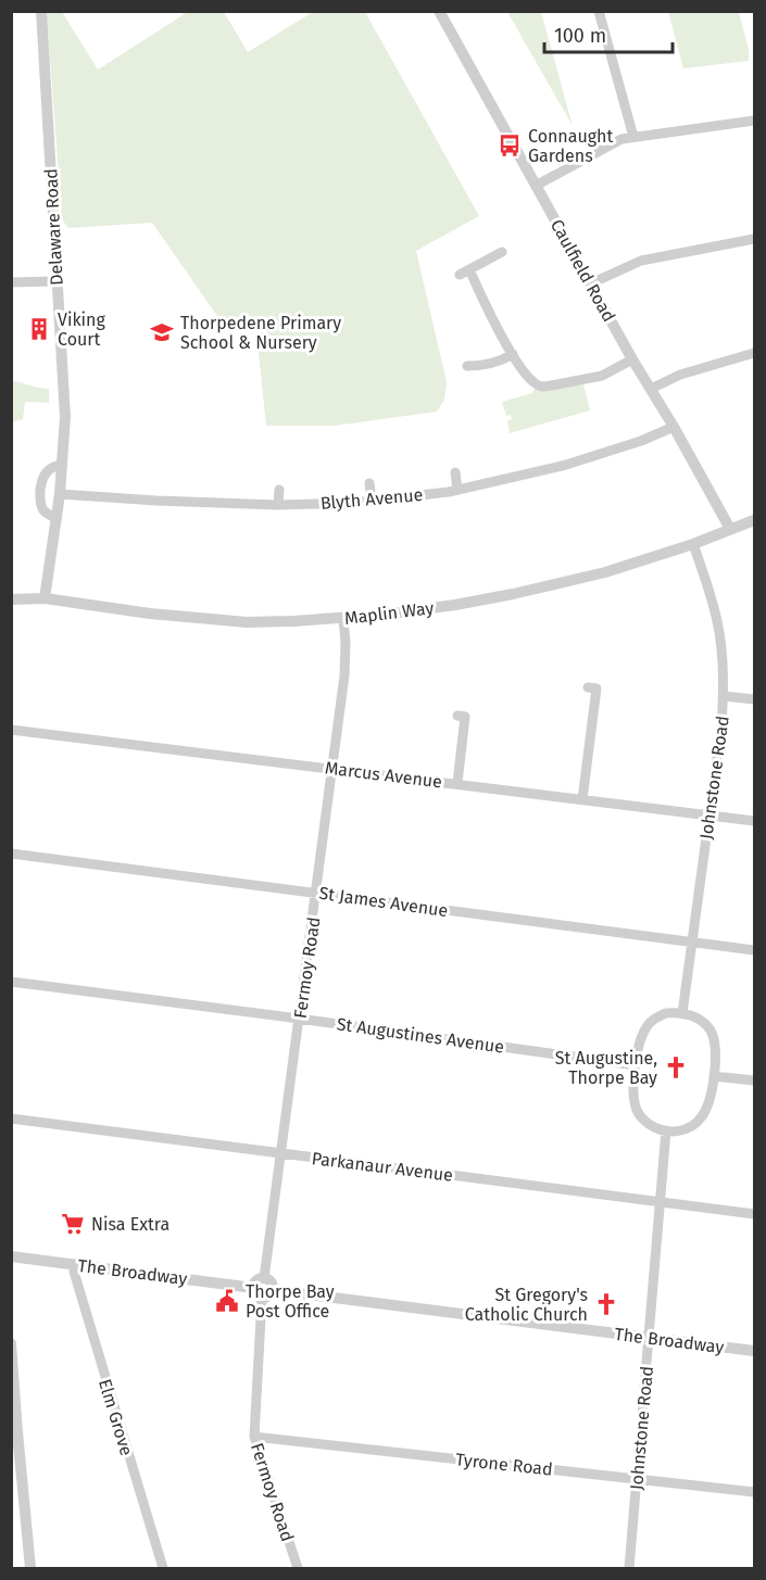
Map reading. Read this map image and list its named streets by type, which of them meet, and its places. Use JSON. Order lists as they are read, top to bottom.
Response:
{
  "streets": {
    "street": [
      "Delaware Road",
      "Caulfield Road",
      "Blyth Avenue",
      "Maplin Way",
      "Marcus Avenue",
      "Johnstone Road",
      "St James Avenue",
      "Fermoy Road",
      "St Augustines Avenue",
      "Parkanaur Avenue",
      "The Broadway",
      "Elm Grove",
      "Tyrone Road"
    ]
  },
  "crossings": [
    ["Delaware Road", "Blyth Avenue"],
    ["Delaware Road", "Maplin Way"],
    ["Caulfield Road", "Blyth Avenue"],
    ["Caulfield Road", "Maplin Way"],
    ["Maplin Way", "Johnstone Road"],
    ["Maplin Way", "Fermoy Road"],
    ["Marcus Avenue", "Johnstone Road"],
    ["Marcus Avenue", "Fermoy Road"],
    ["Johnstone Road", "St James Avenue"],
    ["Johnstone Road", "St Augustines Avenue"],
    ["Johnstone Road", "Parkanaur Avenue"],
    ["Johnstone Road", "The Broadway"],
    ["Johnstone Road", "Tyrone Road"],
    ["St James Avenue", "Fermoy Road"],
    ["Fermoy Road", "St Augustines Avenue"],
    ["Fermoy Road", "Parkanaur Avenue"],
    ["Fermoy Road", "The Broadway"],
    ["Fermoy Road", "Tyrone Road"],
    ["The Broadway", "Elm Grove"]
  ],
  "places": {
    "bus stop": ["Connaught Gardens"],
    "building": ["Viking Court"],
    "school or university": ["Thorpedene Primary School & Nursery"],
    "church": ["St Augustine, Thorpe Bay", "St Gregory's Catholic Church"],
    "supermarket": ["Nisa Extra"],
    "public building": ["Thorpe Bay Post Office"]
  },
  "scale_bar": "100 m"
}
